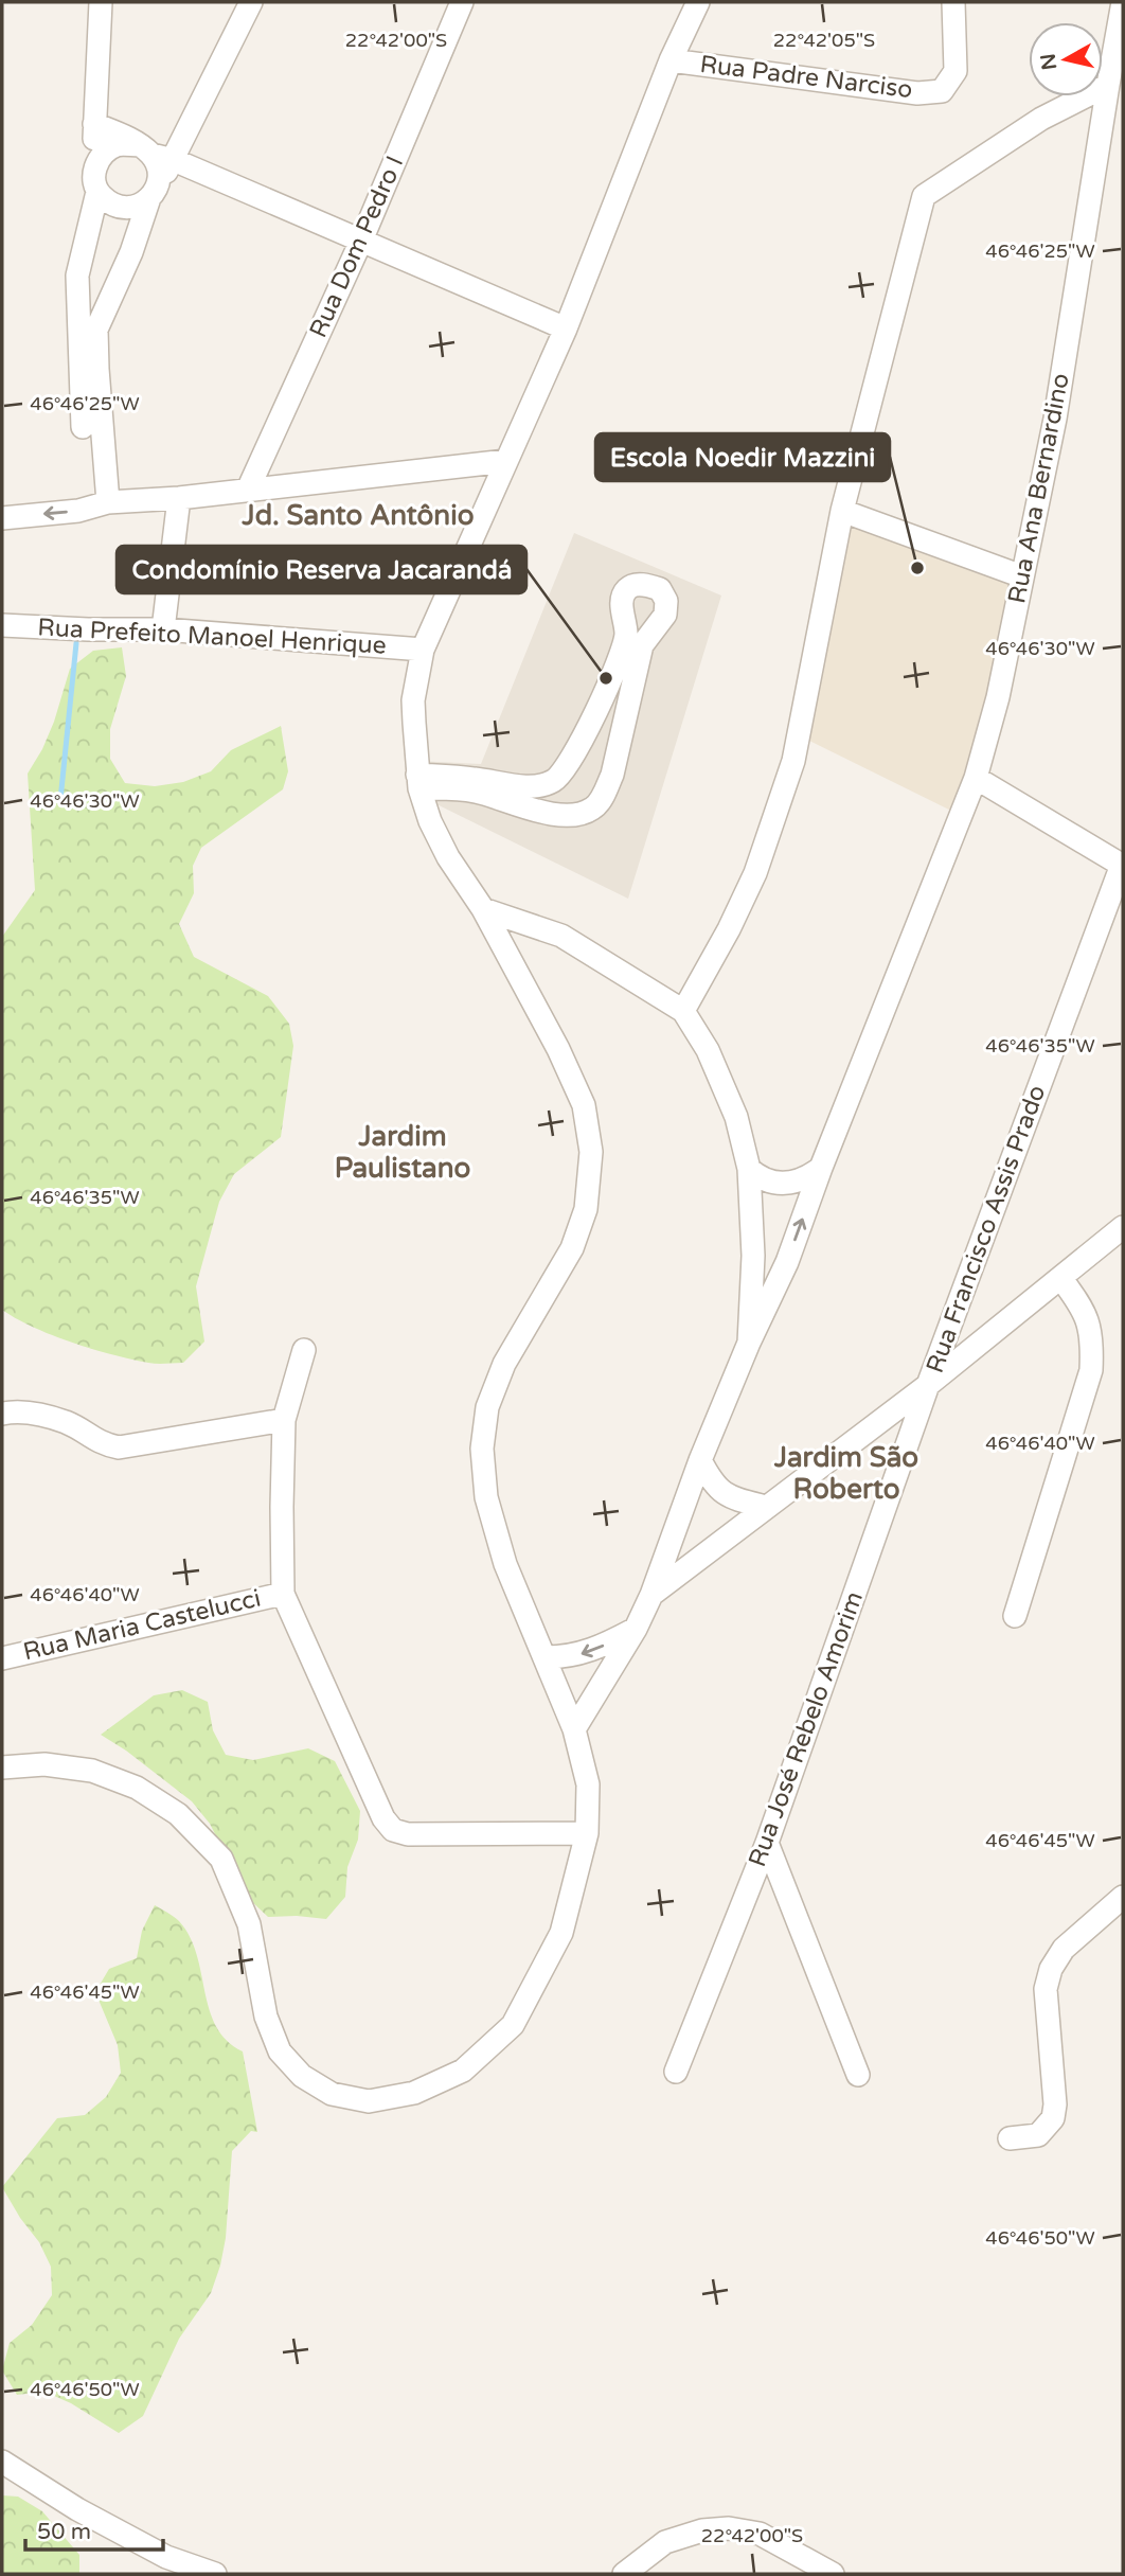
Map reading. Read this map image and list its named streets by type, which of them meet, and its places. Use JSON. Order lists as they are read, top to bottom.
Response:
{
  "streets": {
    "street": [
      "Rua Padre Narciso",
      "Rua Dom Pedro I",
      "Rua Ana Bernardino",
      "Rua Prefeito Manoel Henrique",
      "Rua Francisco Assis Prado",
      "Rua Maria Castelucci",
      "Rua José Rebelo Amorim"
    ]
  },
  "crossings": [
    ["Rua Francisco Assis Prado", "Rua José Rebelo Amorim"]
  ],
  "districts": ["Jd. Santo Antônio", "Jardim Paulistano", "Jardim São Roberto"],
  "places": ["Escola Noedir Mazzini", "Condomínio Reserva Jacarandá"],
  "scale_bar": "50 m",
  "north": "left",
  "coordinates": [
    "22°42'00\"S",
    "22°42'05\"S",
    "46°46'25\"W",
    "46°46'30\"W",
    "46°46'35\"W",
    "46°46'40\"W",
    "46°46'45\"W",
    "46°46'50\"W"
  ]
}
